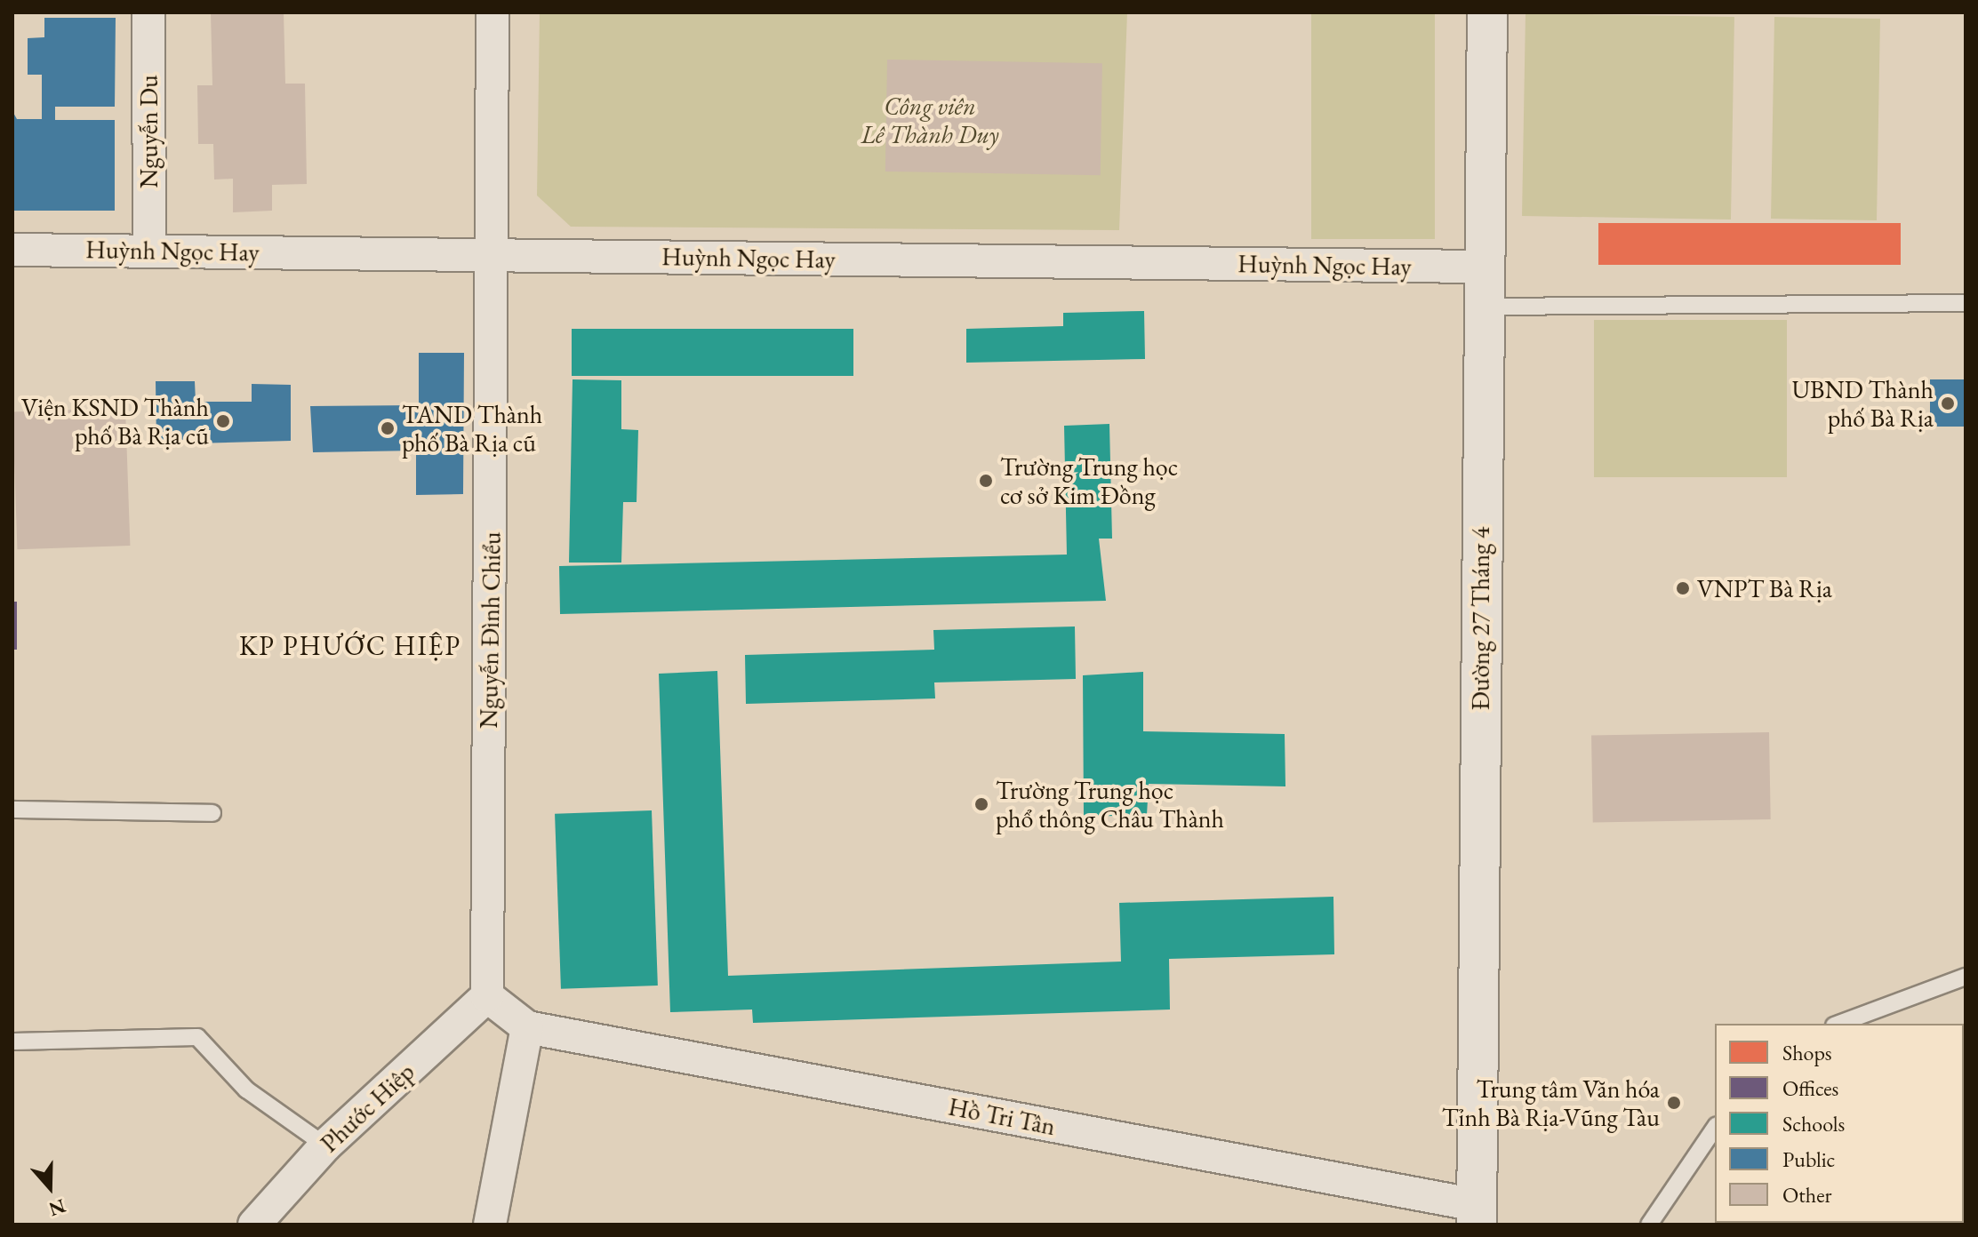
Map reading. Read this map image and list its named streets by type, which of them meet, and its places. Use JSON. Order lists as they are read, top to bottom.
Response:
{
  "streets": {
    "street": [
      "Nguyễn Du",
      "Huỳnh Ngọc Hay",
      "Đường 27 Tháng 4",
      "Nguyễn Đình Chiểu",
      "Phước Hiệp",
      "Hồ Tri Tân"
    ]
  },
  "crossings": [
    ["Nguyễn Du", "Huỳnh Ngọc Hay"],
    ["Huỳnh Ngọc Hay", "Đường 27 Tháng 4"],
    ["Huỳnh Ngọc Hay", "Nguyễn Đình Chiểu"],
    ["Đường 27 Tháng 4", "Hồ Tri Tân"],
    ["Nguyễn Đình Chiểu", "Phước Hiệp"]
  ],
  "districts": ["KP PHƯỚC HIỆP"],
  "parks": ["Công viên Lê Thành Duy"],
  "places": [
    "UBND Thành phố Bà Rịa",
    "Viện KSND Thành phố Bà Rịa cũ",
    "TAND Thành phố Bà Rịa cũ",
    "Trường Trung học cơ sở Kim Đồng",
    "VNPT Bà Rịa",
    "Trường Trung học phổ thông Châu Thành",
    "Trung tâm Văn hóa Tỉnh Bà Rịa-Vũng Tàu"
  ],
  "legend": [
    "Shops",
    "Offices",
    "Schools",
    "Public",
    "Other"
  ],
  "north": "bottom"
}
